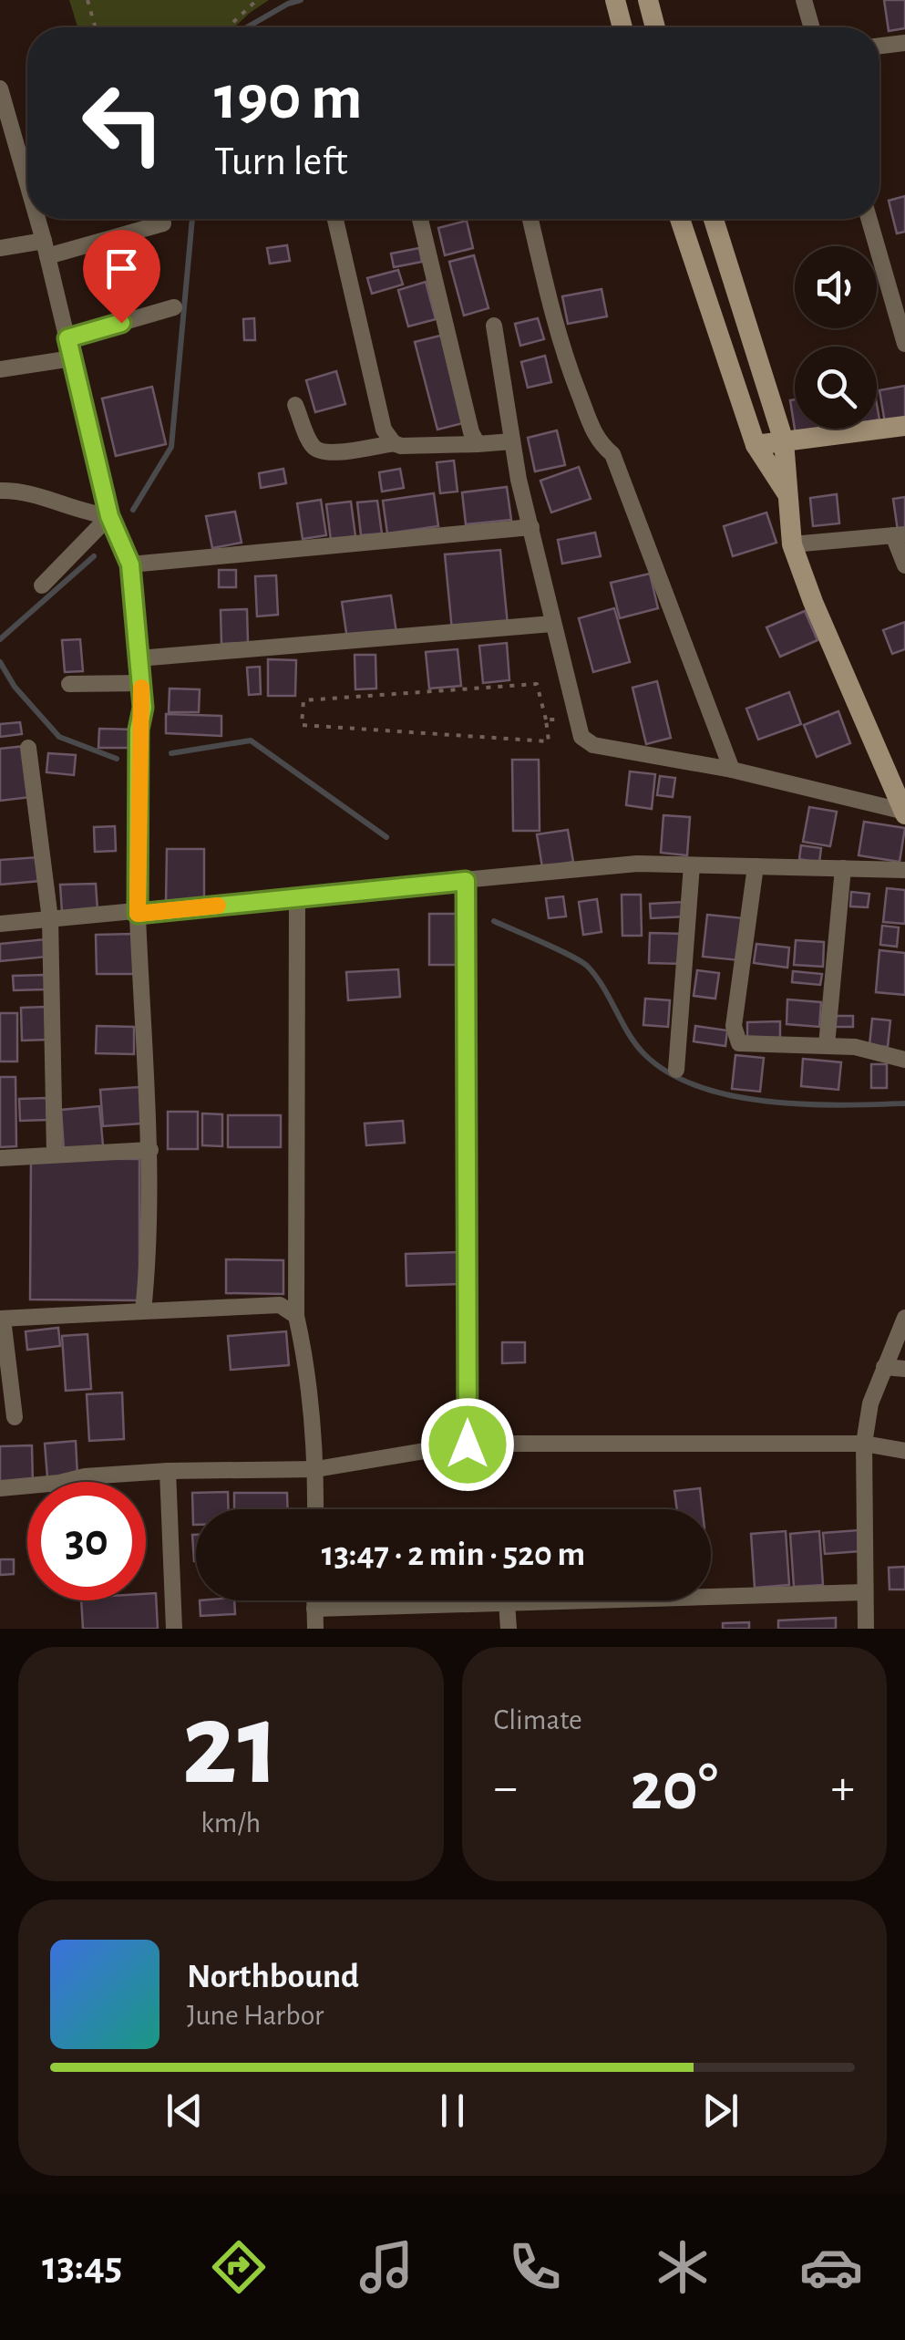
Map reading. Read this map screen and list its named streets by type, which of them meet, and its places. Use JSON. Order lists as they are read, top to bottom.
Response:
{
  "page": {
    "turn": ["190 m", "Turn left"],
    "limit": "30",
    "trip": "13:47 · 2 min · 520 m",
    "tile": [
      ["21", "km/h"],
      "Climate"
    ],
    "heat": ["−", "20°", "+"],
    "song": ["Northbound", "June Harbor"],
    "tabs": "13:45"
  }
}
